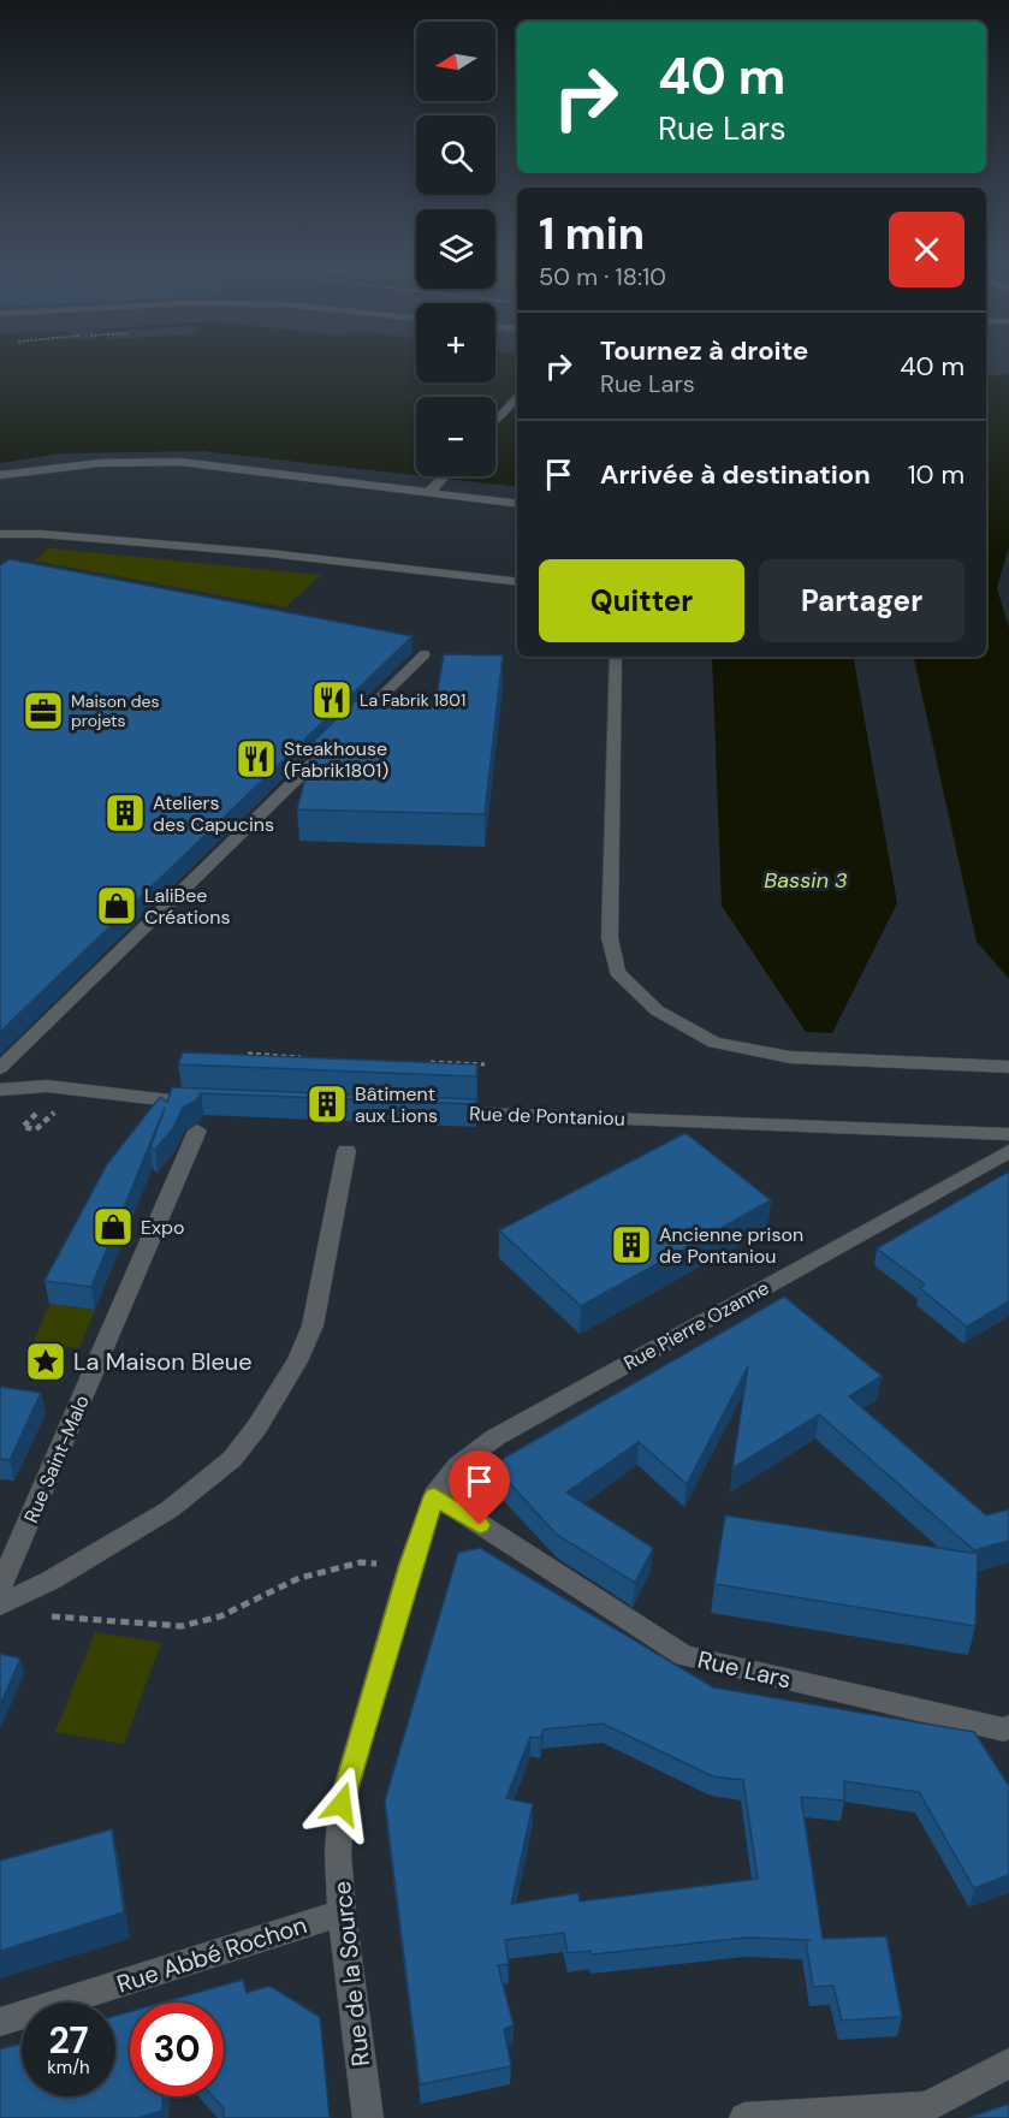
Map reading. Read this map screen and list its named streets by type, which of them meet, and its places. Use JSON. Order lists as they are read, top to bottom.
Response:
{
  "streets": {
    "street": [
      "Rue de Pontaniou",
      "Rue Pierre Ozanne",
      "Rue Saint-Malo",
      "Rue Lars",
      "Rue Abbé Rochon",
      "Rue de la Source"
    ]
  },
  "crossings": [
    ["Rue Pierre Ozanne", "Rue Lars"],
    ["Rue Pierre Ozanne", "Rue de la Source"],
    ["Rue Lars", "Rue de la Source"],
    ["Rue Abbé Rochon", "Rue de la Source"]
  ],
  "water": ["Bassin 3"],
  "places": {
    "restaurant": ["La Fabrik 1801", "Steakhouse (Fabrik1801)"],
    "office": ["Maison des projets"],
    "building": ["Ateliers des Capucins", "Bâtiment aux Lions", "Ancienne prison de Pontaniou"],
    "shop": ["LaliBee Créations", "Expo"],
    "place": ["La Maison Bleue"]
  },
  "north": "left",
  "page": {
    "map_buttons": ["+", "−"],
    "turn": ["40 m", "Rue Lars"],
    "heading": ["1 min", "50 m · 18:10"],
    "list": [
      {
        "name": "Tournez à droite",
        "note": "Rue Lars",
        "value": "40 m"
      },
      {
        "name": "Arrivée à destination",
        "value": "10 m"
      }
    ],
    "buttons": ["Quitter", "Partager"],
    "speed": "27 km/h",
    "limit": "30"
  }
}
